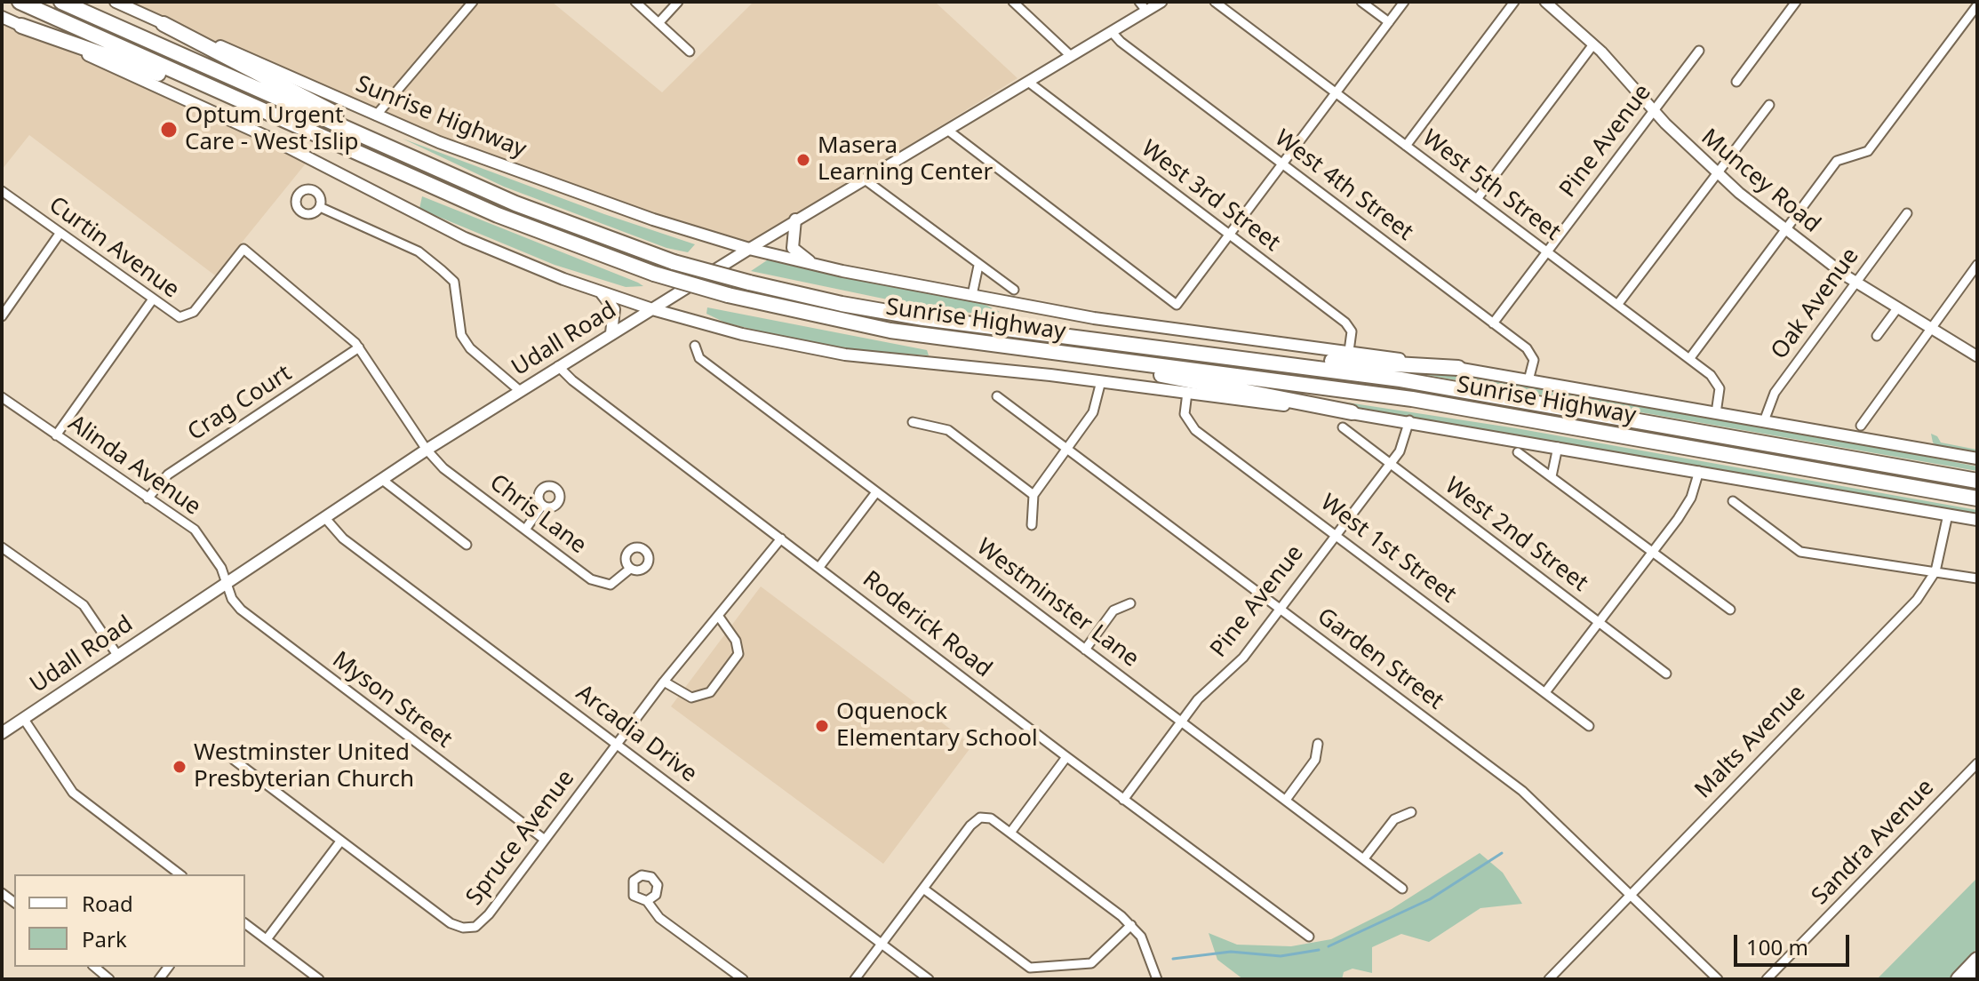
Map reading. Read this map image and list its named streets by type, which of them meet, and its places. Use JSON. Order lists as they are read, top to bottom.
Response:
{
  "streets": {
    "highway": ["Sunrise Highway"],
    "main road": ["Udall Road"],
    "street": [
      "Pine Avenue",
      "Muncey Road",
      "West 4th Street",
      "West 5th Street",
      "West 3rd Street",
      "Curtin Avenue",
      "Oak Avenue",
      "Crag Court",
      "Alinda Avenue",
      "Chris Lane",
      "West 2nd Street",
      "West 1st Street",
      "Westminster Lane",
      "Roderick Road",
      "Garden Street",
      "Myson Street",
      "Arcadia Drive",
      "Malts Avenue",
      "Spruce Avenue",
      "Sandra Avenue"
    ]
  },
  "crossings": [
    ["Sunrise Highway", "Pine Avenue"],
    ["Sunrise Highway", "West 4th Street"],
    ["Sunrise Highway", "West 5th Street"],
    ["Sunrise Highway", "West 3rd Street"],
    ["Sunrise Highway", "Oak Avenue"],
    ["Sunrise Highway", "Udall Road"],
    ["Sunrise Highway", "West 1st Street"],
    ["Sunrise Highway", "Malts Avenue"],
    ["Pine Avenue", "Muncey Road"],
    ["Pine Avenue", "West 4th Street"],
    ["Pine Avenue", "West 5th Street"],
    ["Pine Avenue", "West 2nd Street"],
    ["Pine Avenue", "West 1st Street"],
    ["Pine Avenue", "Westminster Lane"],
    ["Pine Avenue", "Roderick Road"],
    ["Pine Avenue", "Garden Street"],
    ["Muncey Road", "Oak Avenue"],
    ["West 4th Street", "Udall Road"],
    ["West 3rd Street", "Udall Road"],
    ["Curtin Avenue", "Udall Road"],
    ["Curtin Avenue", "Crag Court"],
    ["Curtin Avenue", "Chris Lane"],
    ["Udall Road", "Alinda Avenue"],
    ["Udall Road", "Chris Lane"],
    ["Udall Road", "Roderick Road"],
    ["Udall Road", "Myson Street"],
    ["Udall Road", "Arcadia Drive"],
    ["Crag Court", "Alinda Avenue"],
    ["Alinda Avenue", "Myson Street"],
    ["Roderick Road", "Spruce Avenue"],
    ["Garden Street", "Malts Avenue"],
    ["Myson Street", "Spruce Avenue"],
    ["Arcadia Drive", "Spruce Avenue"]
  ],
  "places": [
    "Optum Urgent Care - West Islip",
    "Masera Learning Center",
    "Oquenock Elementary School",
    "Westminster United Presbyterian Church"
  ],
  "legend": ["Road", "Park"],
  "scale_bar": "100 m"
}
